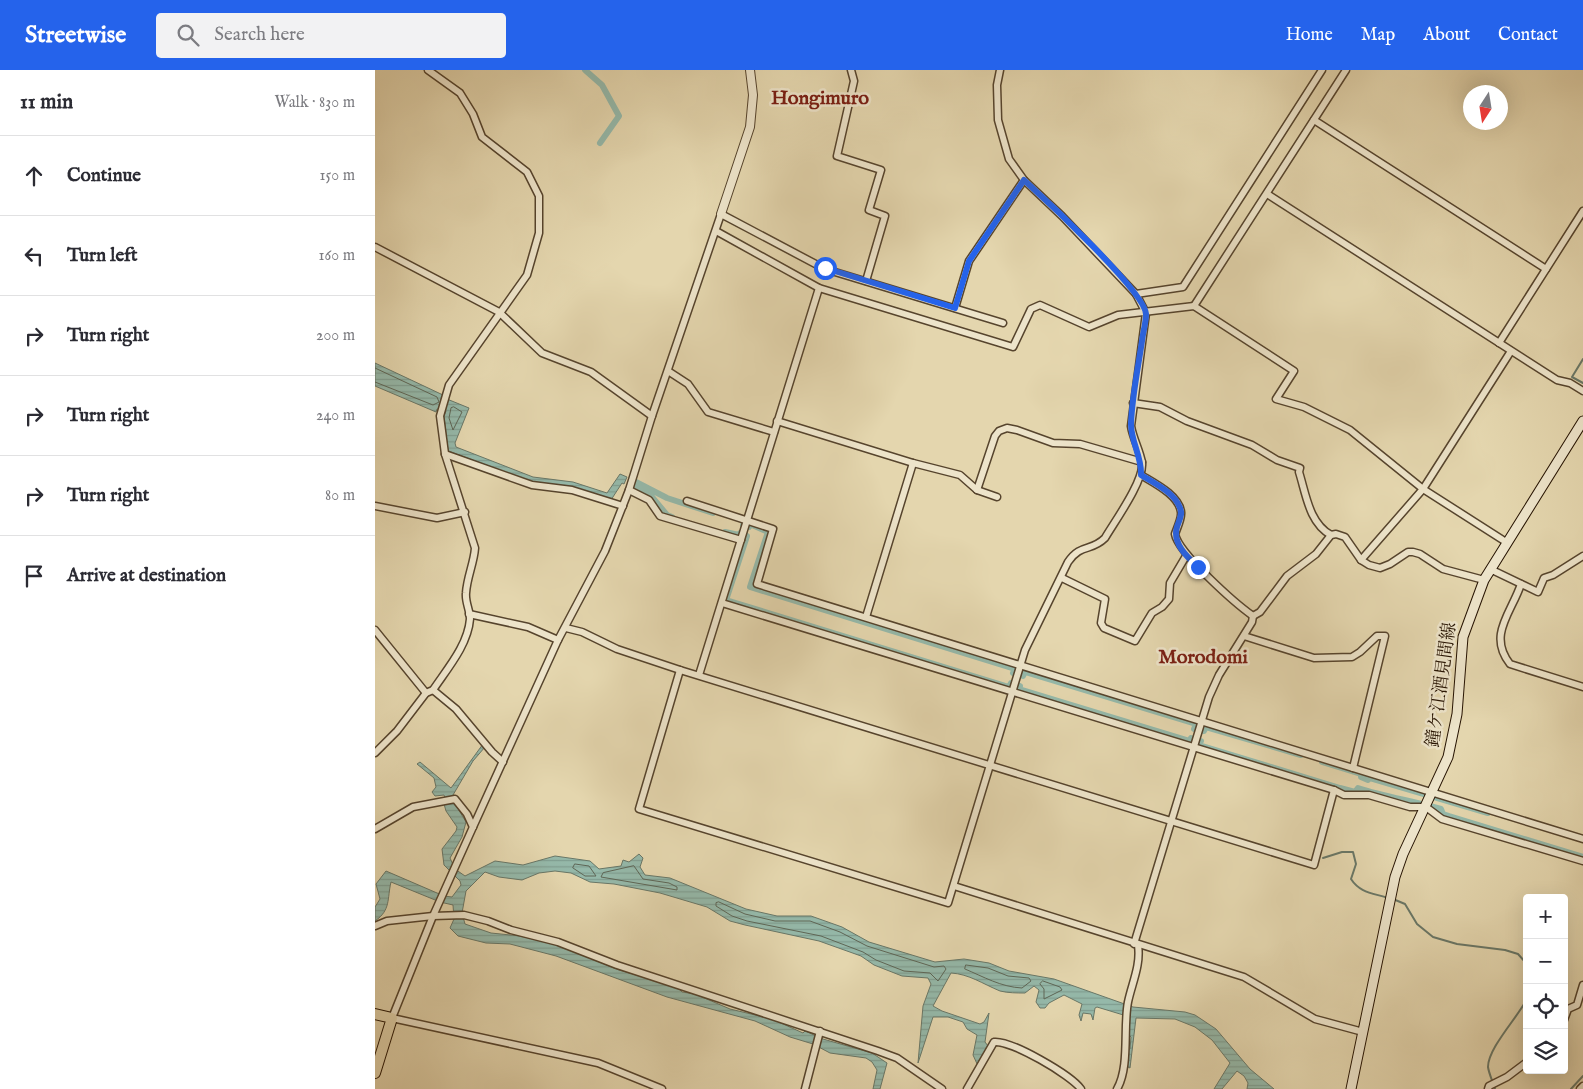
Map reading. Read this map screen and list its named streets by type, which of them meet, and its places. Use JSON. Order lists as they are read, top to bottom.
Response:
{
  "streets": {
    "main road": ["鐘ケ江酒見間線"]
  },
  "districts": ["Hongimuro", "Morodomi"],
  "north": "bottom",
  "page": {
    "header": "Streetwise",
    "search": "Search here",
    "nav": [
      "Home",
      "Map",
      "About",
      "Contact"
    ],
    "heading": ["11 min", "Walk · 830 m"],
    "list": [
      ["Continue", "150 m"],
      ["Turn left", "160 m"],
      ["Turn right", "200 m"],
      ["Turn right", "240 m"],
      ["Turn right", "80 m"],
      "Arrive at destination"
    ],
    "map_buttons": ["+", "−"]
  }
}
